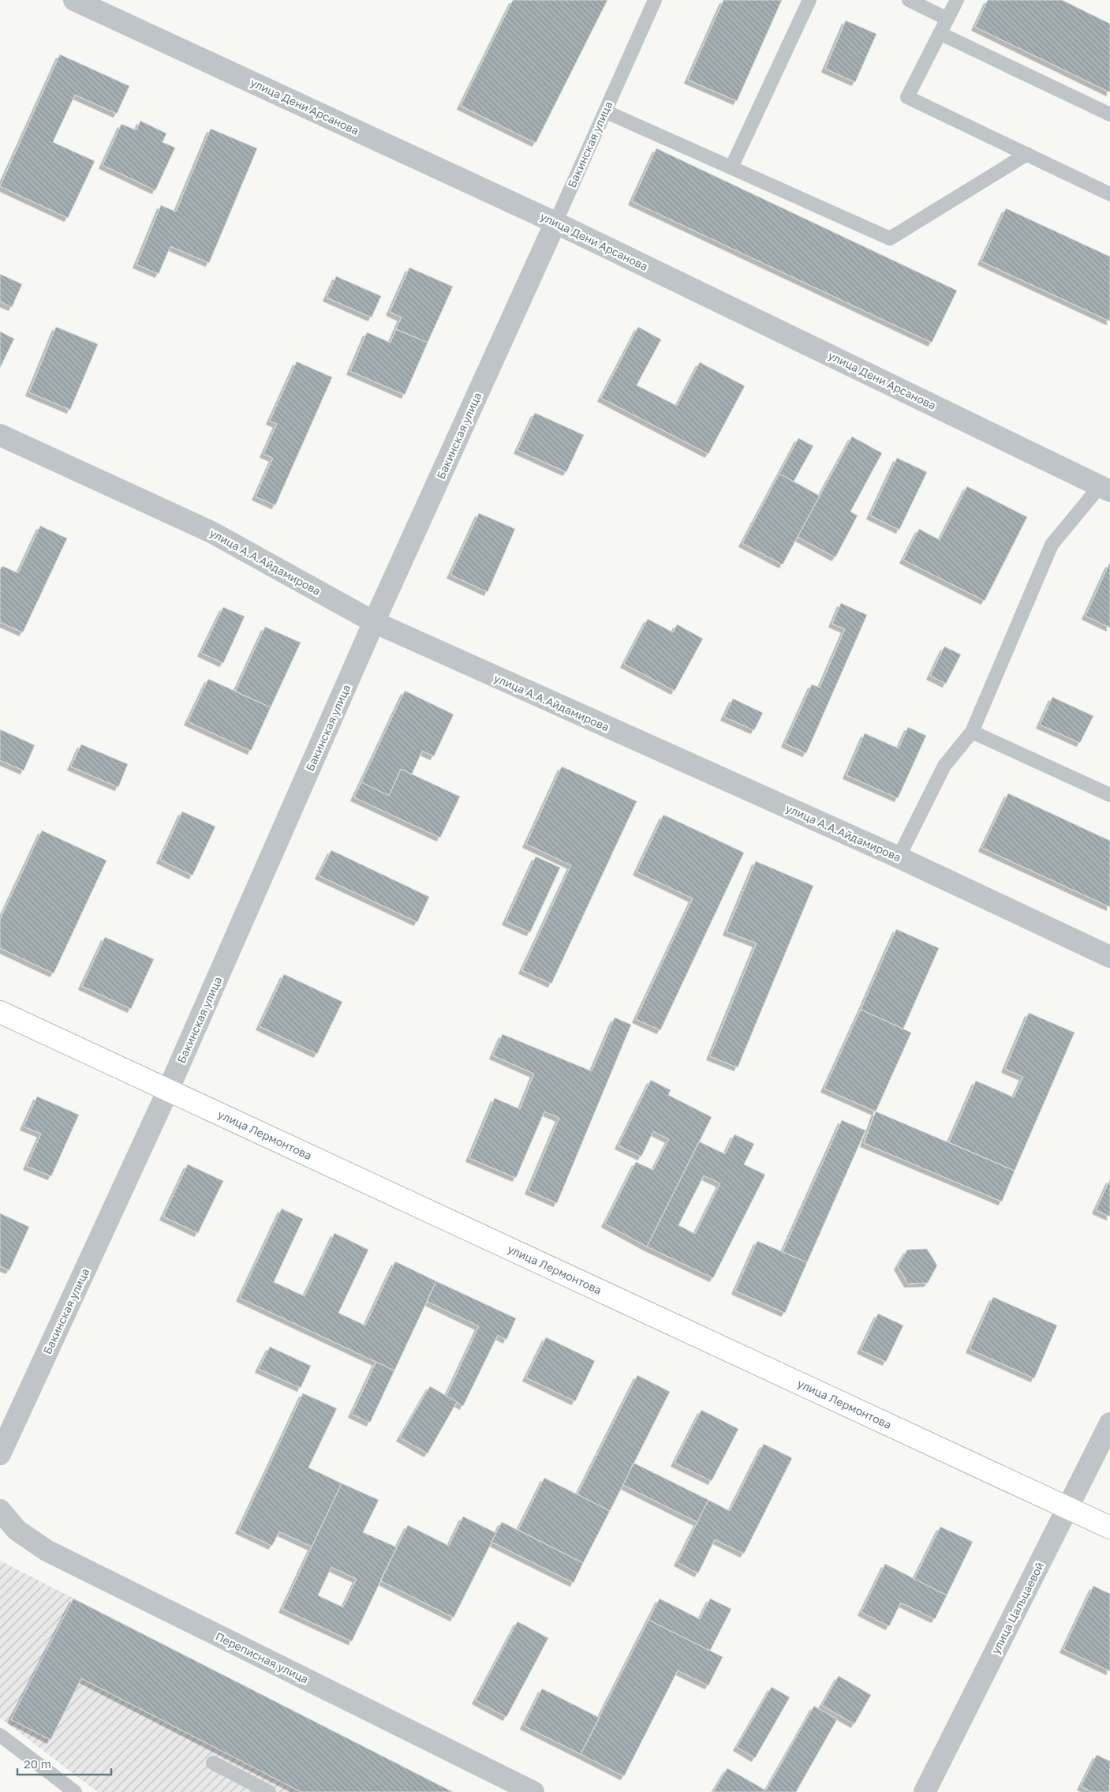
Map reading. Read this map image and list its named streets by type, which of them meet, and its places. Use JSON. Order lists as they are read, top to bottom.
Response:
{
  "streets": {
    "street": [
      "улица Дени Арсанова",
      "Бакинская улица",
      "улица А.А.Айдамирова",
      "улица Лермонтова",
      "улица Цальцаевой",
      "Переписная улица"
    ]
  },
  "crossings": [
    ["улица Дени Арсанова", "Бакинская улица"],
    ["Бакинская улица", "улица А.А.Айдамирова"],
    ["Бакинская улица", "улица Лермонтова"],
    ["улица Лермонтова", "улица Цальцаевой"]
  ],
  "scale_bar": "20 m"
}
